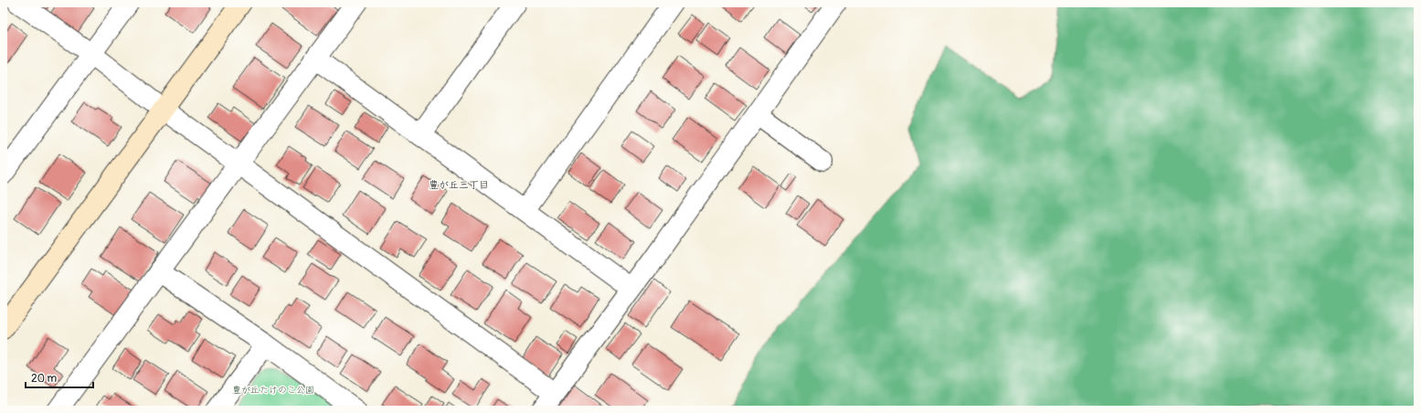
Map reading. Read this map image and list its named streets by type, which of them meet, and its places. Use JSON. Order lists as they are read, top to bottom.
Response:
{
  "districts": ["豊が丘三丁目"],
  "parks": ["豊が丘たけのこ公園"],
  "scale_bar": "20 m"
}
